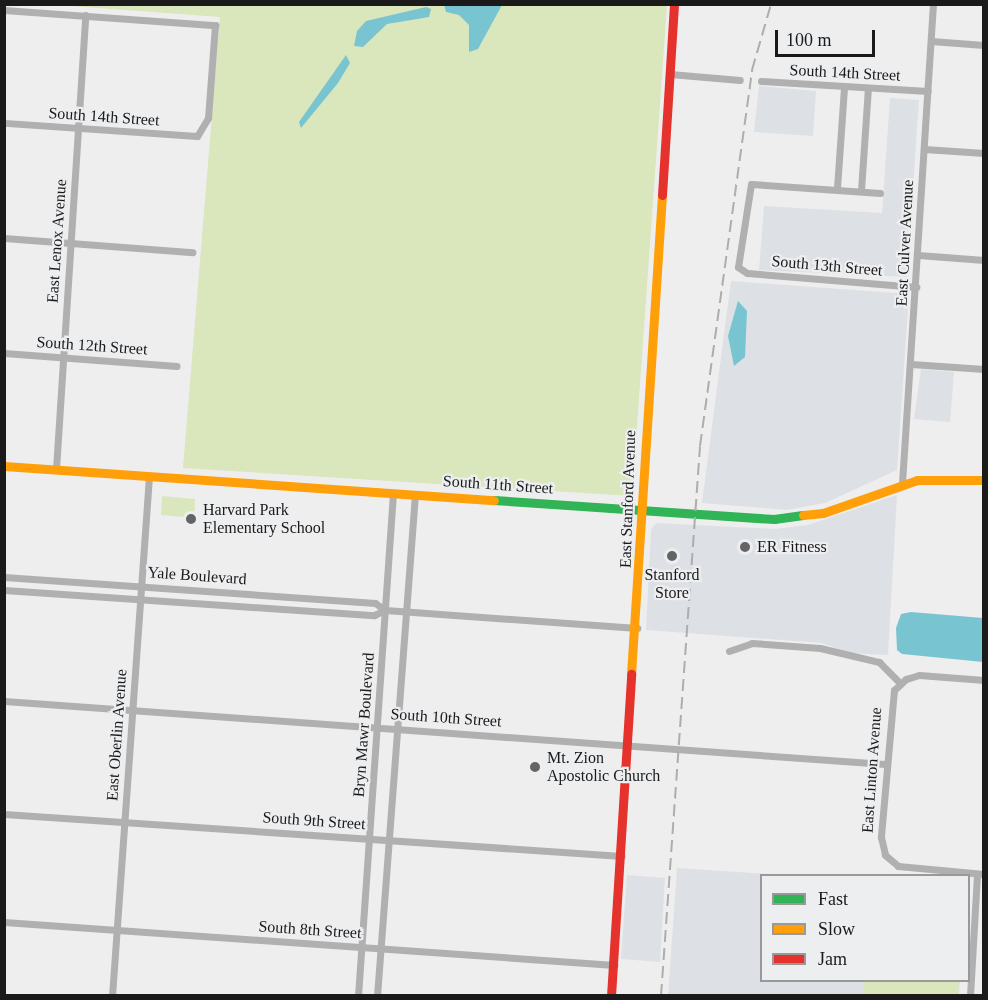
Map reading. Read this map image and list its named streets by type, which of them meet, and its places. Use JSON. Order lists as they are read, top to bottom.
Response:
{
  "streets": {
    "main road": ["South 11th Street", "East Stanford Avenue"],
    "street": [
      "South 14th Street",
      "East Lenox Avenue",
      "East Culver Avenue",
      "South 13th Street",
      "South 12th Street",
      "Yale Boulevard",
      "South 10th Street",
      "Bryn Mawr Boulevard",
      "East Oberlin Avenue",
      "East Linton Avenue",
      "South 9th Street",
      "South 8th Street"
    ]
  },
  "crossings": [
    ["South 14th Street", "East Lenox Avenue"],
    ["South 14th Street", "East Culver Avenue"],
    ["East Lenox Avenue", "South 12th Street"],
    ["East Lenox Avenue", "South 11th Street"],
    ["East Culver Avenue", "South 13th Street"],
    ["East Culver Avenue", "South 11th Street"],
    ["South 11th Street", "East Stanford Avenue"],
    ["South 11th Street", "Bryn Mawr Boulevard"],
    ["South 11th Street", "East Oberlin Avenue"],
    ["East Stanford Avenue", "Yale Boulevard"],
    ["East Stanford Avenue", "South 10th Street"],
    ["East Stanford Avenue", "South 9th Street"],
    ["East Stanford Avenue", "South 8th Street"],
    ["Yale Boulevard", "Bryn Mawr Boulevard"],
    ["Yale Boulevard", "East Oberlin Avenue"],
    ["South 10th Street", "Bryn Mawr Boulevard"],
    ["South 10th Street", "East Oberlin Avenue"],
    ["South 10th Street", "East Linton Avenue"],
    ["Bryn Mawr Boulevard", "South 9th Street"],
    ["Bryn Mawr Boulevard", "South 8th Street"],
    ["East Oberlin Avenue", "South 9th Street"],
    ["East Oberlin Avenue", "South 8th Street"]
  ],
  "places": [
    "Harvard Park Elementary School",
    "ER Fitness",
    "Stanford Store",
    "Mt. Zion Apostolic Church"
  ],
  "legend": ["Fast", "Slow", "Jam"],
  "scale_bar": "100 m"
}
